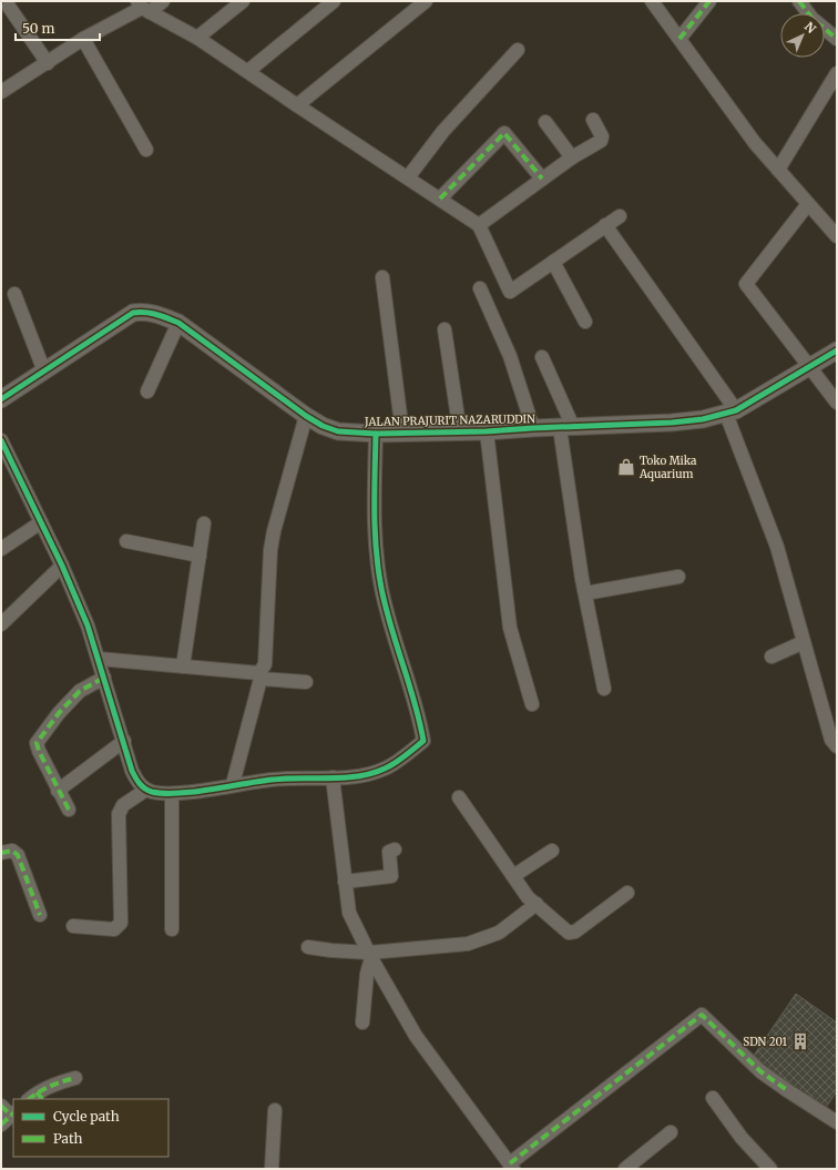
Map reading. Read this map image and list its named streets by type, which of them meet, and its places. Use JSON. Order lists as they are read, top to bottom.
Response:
{
  "streets": {
    "street": ["JALAN PRAJURIT NAZARUDDIN"]
  },
  "places": {
    "shop": ["Toko Mika Aquarium"],
    "building": ["SDN 201"]
  },
  "legend": ["Cycle path", "Path"],
  "scale_bar": "50 m",
  "north": "top right"
}
